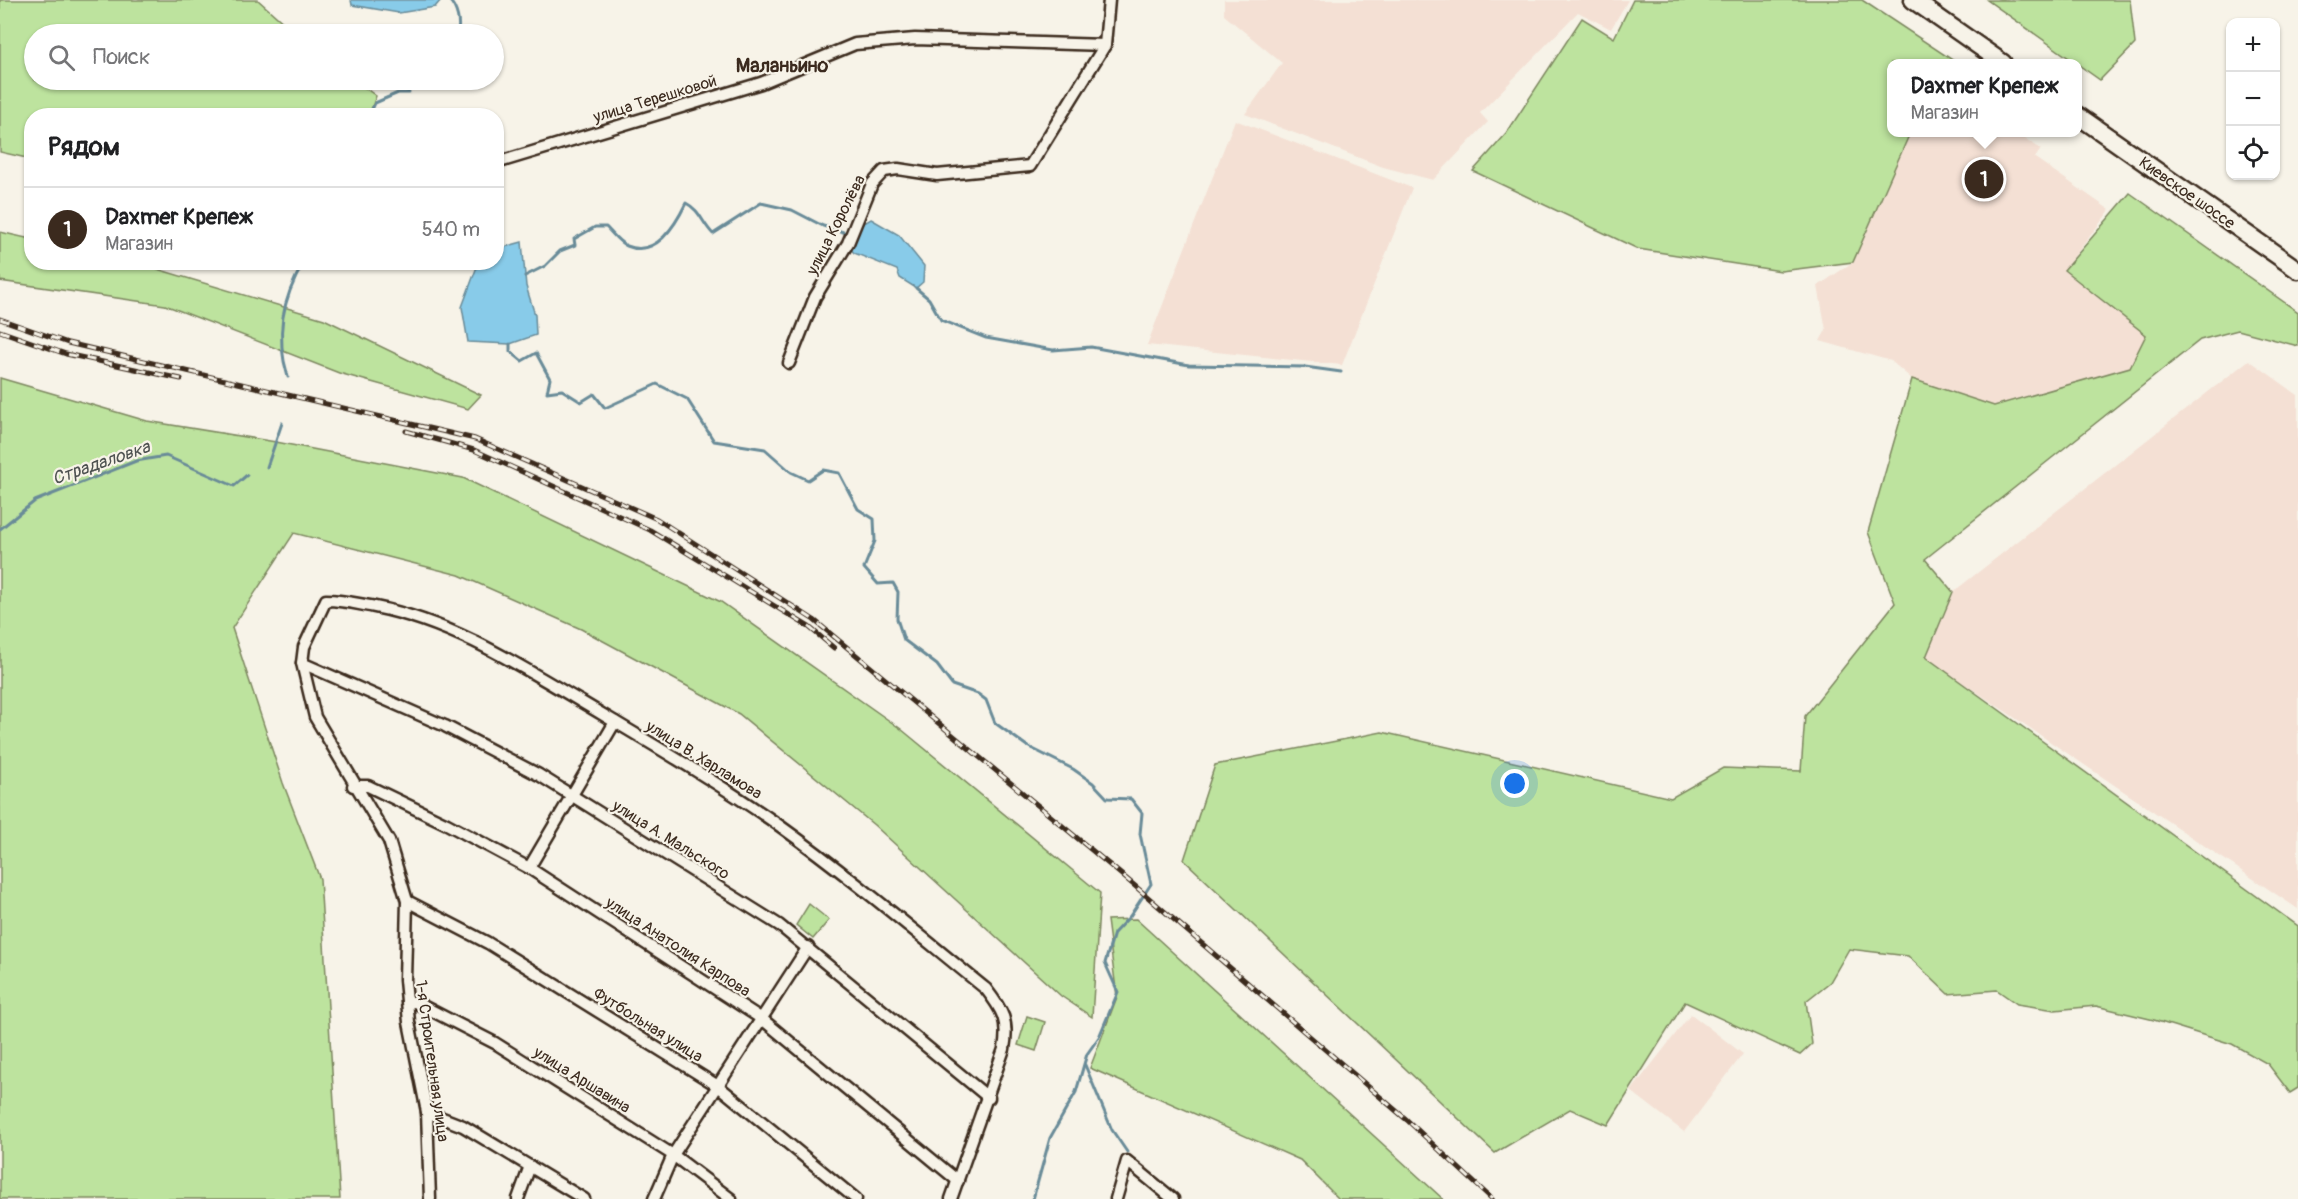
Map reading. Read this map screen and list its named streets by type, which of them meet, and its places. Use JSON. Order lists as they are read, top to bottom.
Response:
{
  "streets": {
    "highway": ["Киевское шоссе"],
    "street": [
      "улица Терешковой",
      "улица Королёва",
      "улица В. Харламова",
      "улица А. Мальского",
      "улица Анатолия Карпова",
      "Футбольная улица",
      "1-я Строительная улица",
      "улица Аршавина"
    ]
  },
  "crossings": [
    ["улица Терешковой", "улица Королёва"],
    ["улица В. Харламова", "улица А. Мальского"],
    ["улица В. Харламова", "улица Анатолия Карпова"],
    ["улица В. Харламова", "1-я Строительная улица"],
    ["улица А. Мальского", "1-я Строительная улица"],
    ["улица Анатолия Карпова", "1-я Строительная улица"],
    ["Футбольная улица", "1-я Строительная улица"],
    ["1-я Строительная улица", "улица Аршавина"]
  ],
  "districts": ["Маланьино"],
  "water": ["Страдаловка"],
  "page": {
    "map_buttons": ["+", "−"],
    "search": "Поиск",
    "popup": ["Daxmer Крепеж", "Магазин"],
    "heading": "Рядом",
    "pins": "1",
    "list": [
      {
        "mark": "1",
        "name": "Daxmer Крепеж",
        "note": "Магазин",
        "value": "540 m"
      }
    ]
  }
}
